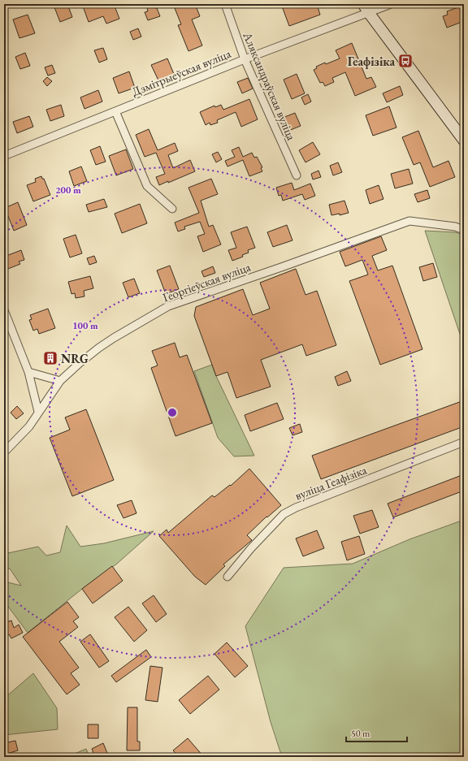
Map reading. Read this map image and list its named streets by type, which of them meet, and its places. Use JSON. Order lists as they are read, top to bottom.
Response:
{
  "streets": {
    "street": [
      "Дзмітрыеўская вуліца",
      "Аляксандраўская вуліца",
      "Георгіеўская вуліца",
      "вуліца Геафізіка"
    ]
  },
  "crossings": [
    ["Дзмітрыеўская вуліца", "Аляксандраўская вуліца"]
  ],
  "places": {
    "bus stop": ["Геафізіка"],
    "building": ["NRG"]
  },
  "scale_bar": "50 m",
  "rings": ["200 m", "100 m"]
}
